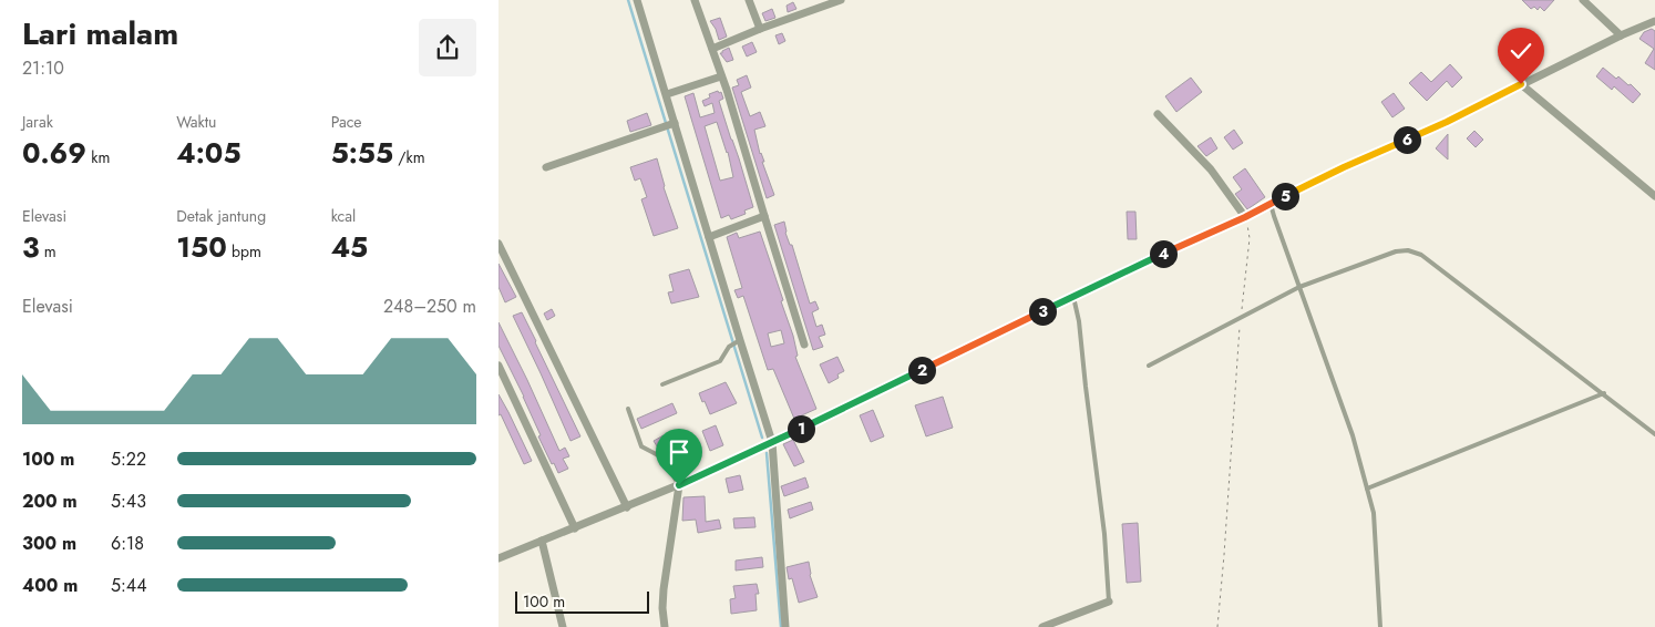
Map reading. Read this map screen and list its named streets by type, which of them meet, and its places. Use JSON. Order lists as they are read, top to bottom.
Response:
{
  "scale_bar": "100 m",
  "page": {
    "heading": ["Lari malam", "21:10"],
    "stats": [
      ["Jarak", "0.69 km"],
      ["Waktu", "4:05"],
      ["Pace", "5:55 /km"],
      ["Elevasi", "3 m"],
      ["Detak jantung", "150 bpm"],
      ["kcal", "45"]
    ],
    "pins": [
      "6",
      "5",
      "4",
      "3",
      "2",
      "1"
    ],
    "chart": ["Elevasi", "248–250 m"],
    "list": [
      {
        "name": "100 m",
        "note": "5:22"
      },
      {
        "name": "200 m",
        "note": "5:43"
      },
      {
        "name": "300 m",
        "note": "6:18"
      },
      {
        "name": "400 m",
        "note": "5:44"
      }
    ],
    "scale": "100 m"
  }
}
